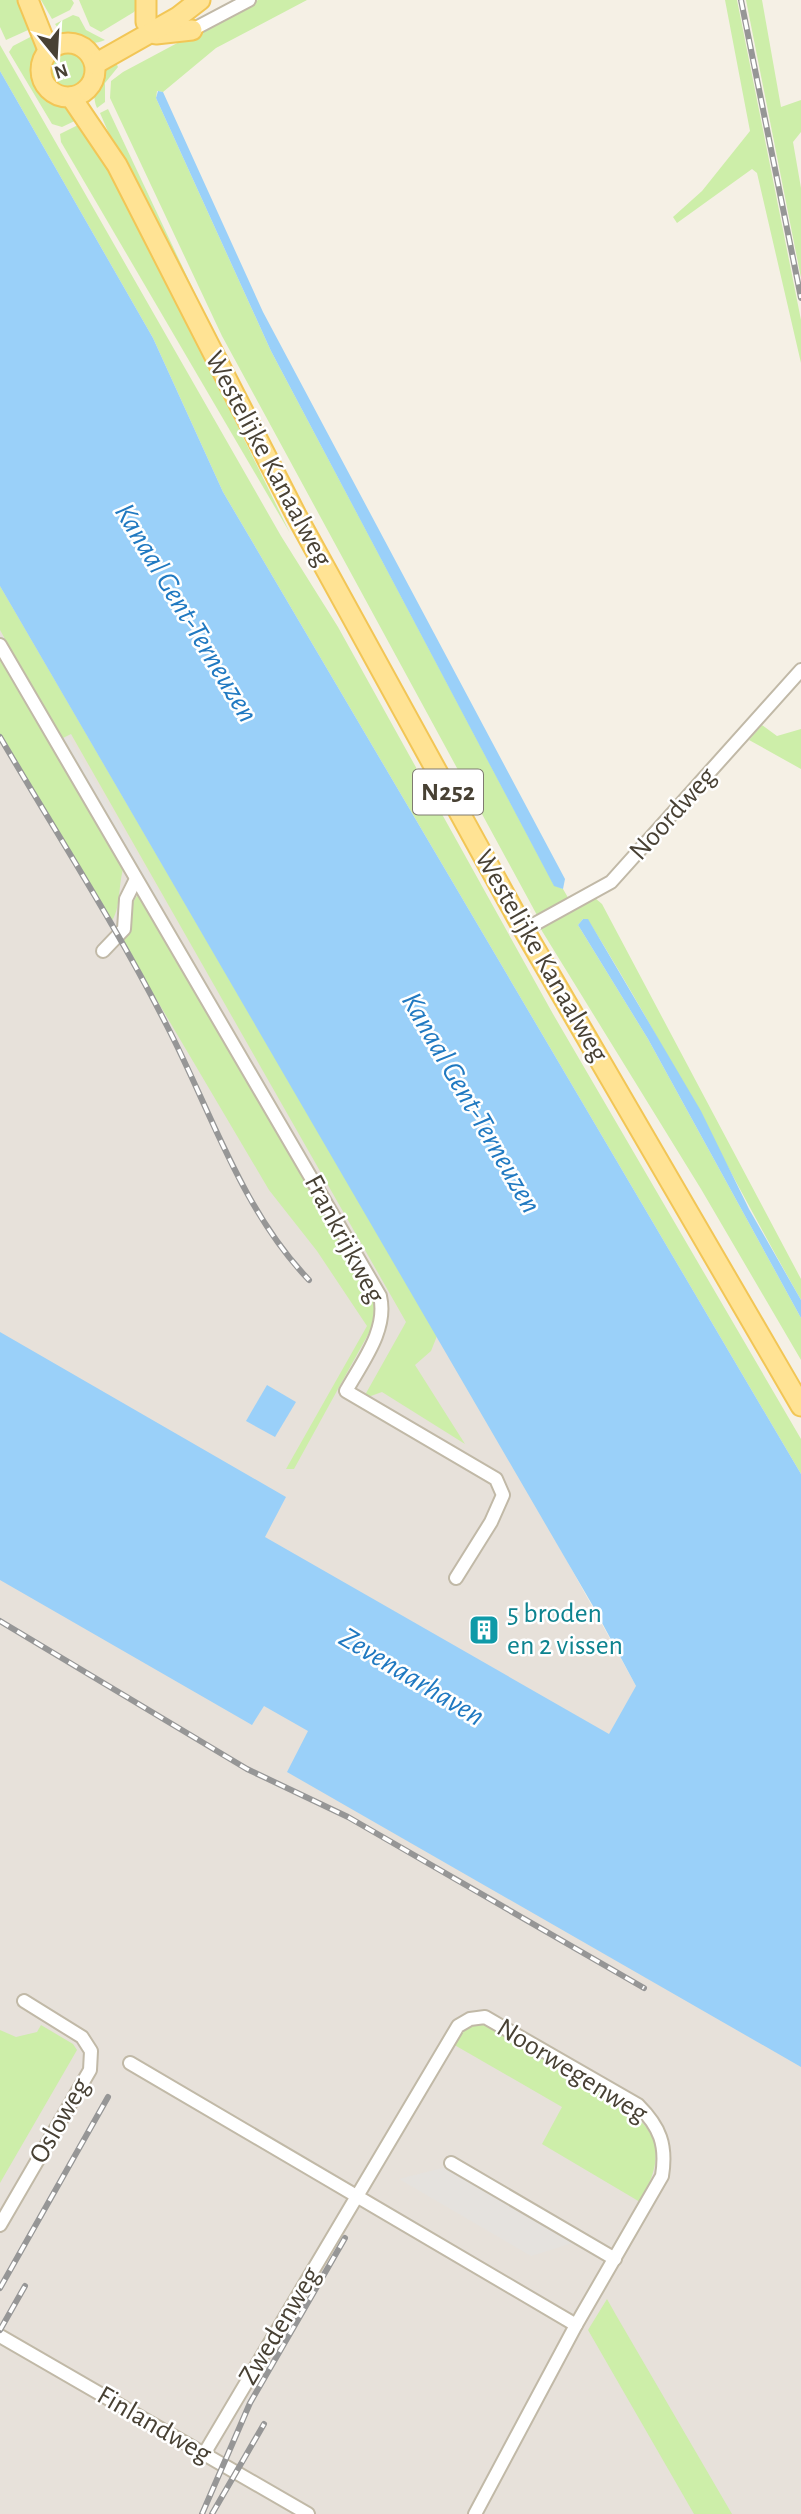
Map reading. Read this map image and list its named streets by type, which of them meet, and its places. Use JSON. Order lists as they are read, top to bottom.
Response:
{
  "streets": {
    "main road": ["Westelijke Kanaalweg", "N252"],
    "street": [
      "Noordweg",
      "Frankrijkweg",
      "Noorwegenweg",
      "Osloweg",
      "Zwedenweg",
      "Finlandweg"
    ]
  },
  "crossings": [
    ["Westelijke Kanaalweg", "Noordweg"],
    ["Noorwegenweg", "Zwedenweg"],
    ["Zwedenweg", "Finlandweg"]
  ],
  "water": ["Kanaal Gent-Terneuzen", "Zevenaarhaven"],
  "places": {
    "building": ["5 broden en 2 vissen"]
  },
  "north": "bottom"
}
